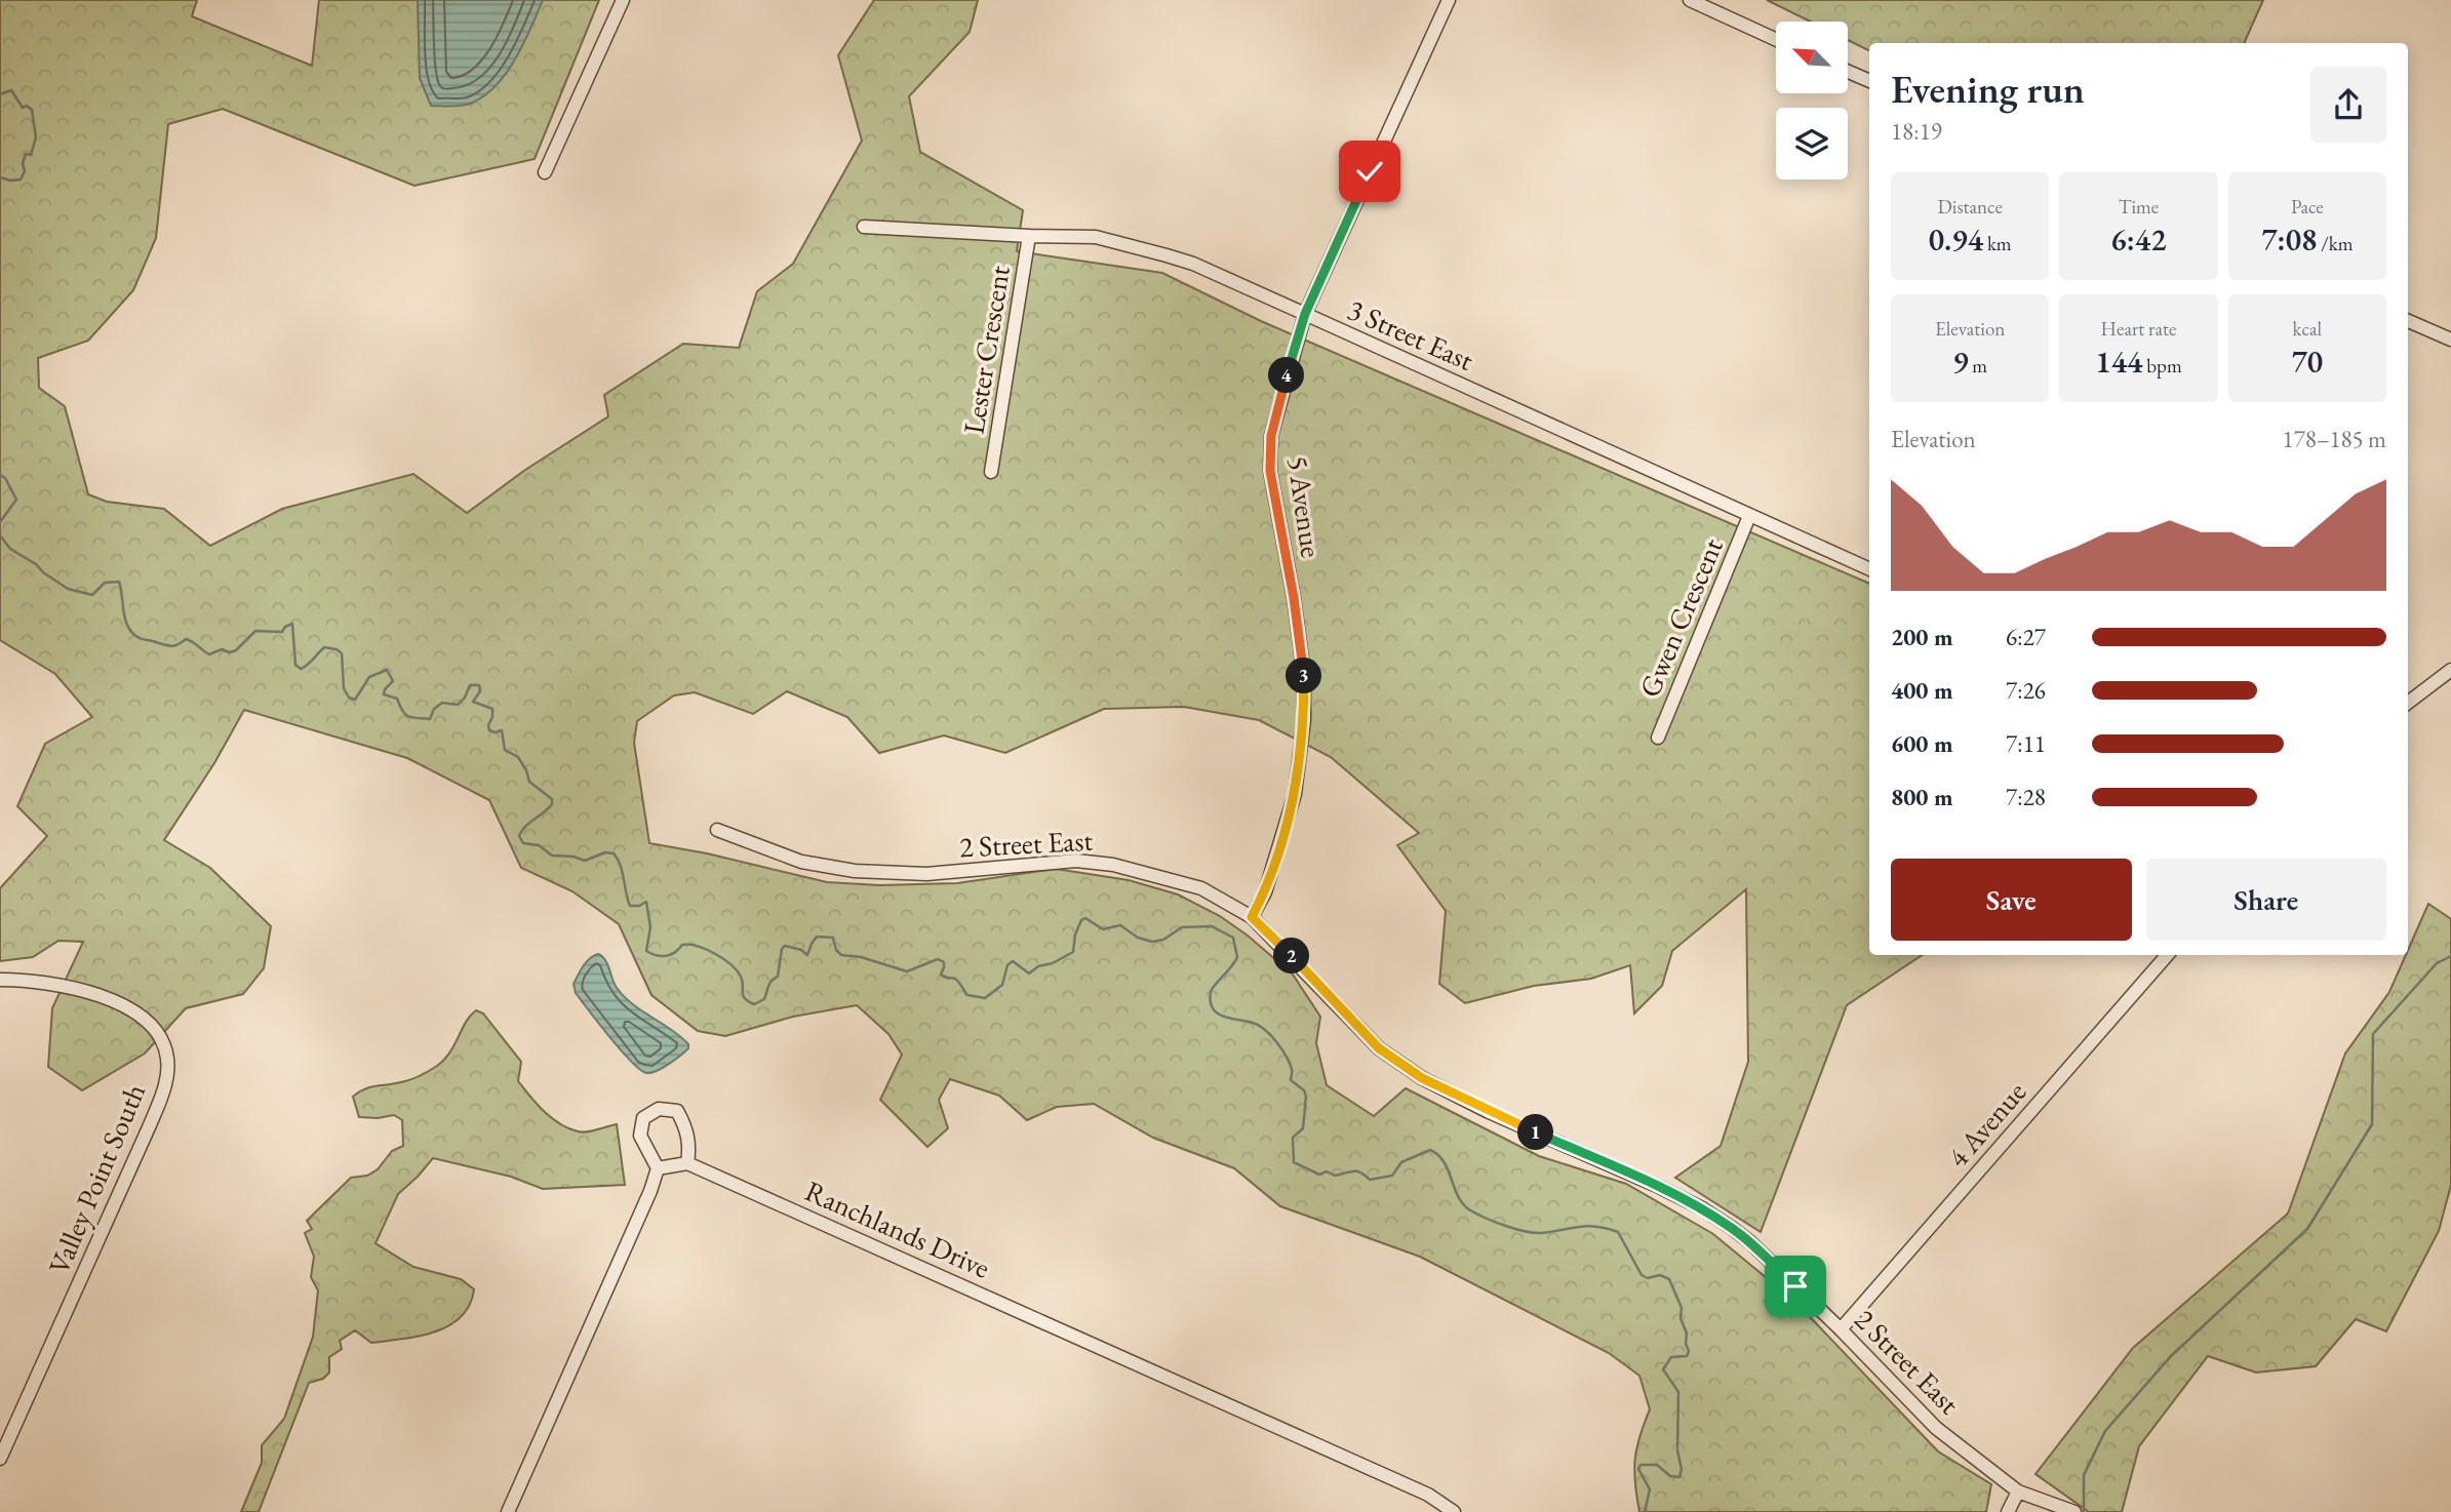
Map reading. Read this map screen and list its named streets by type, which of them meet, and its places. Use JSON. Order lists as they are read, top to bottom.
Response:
{
  "streets": {
    "street": [
      "3 Street East",
      "Lester Crescent",
      "5 Avenue",
      "Gwen Crescent",
      "2 Street East",
      "4 Avenue",
      "Valley Point South",
      "Ranchlands Drive"
    ]
  },
  "crossings": [
    ["3 Street East", "Lester Crescent"],
    ["3 Street East", "5 Avenue"],
    ["3 Street East", "Gwen Crescent"],
    ["5 Avenue", "2 Street East"],
    ["2 Street East", "4 Avenue"]
  ],
  "north": "top left",
  "page": {
    "heading": ["Evening run", "18:19"],
    "stats": [
      ["Distance", "0.94 km"],
      ["Time", "6:42"],
      ["Pace", "7:08 /km"],
      ["Elevation", "9 m"],
      ["Heart rate", "144 bpm"],
      ["kcal", "70"]
    ],
    "pins": [
      "4",
      "3",
      "2",
      "1"
    ],
    "chart": ["Elevation", "178–185 m"],
    "list": [
      {
        "name": "200 m",
        "note": "6:27"
      },
      {
        "name": "400 m",
        "note": "7:26"
      },
      {
        "name": "600 m",
        "note": "7:11"
      },
      {
        "name": "800 m",
        "note": "7:28"
      }
    ],
    "buttons": ["Save", "Share"]
  }
}
